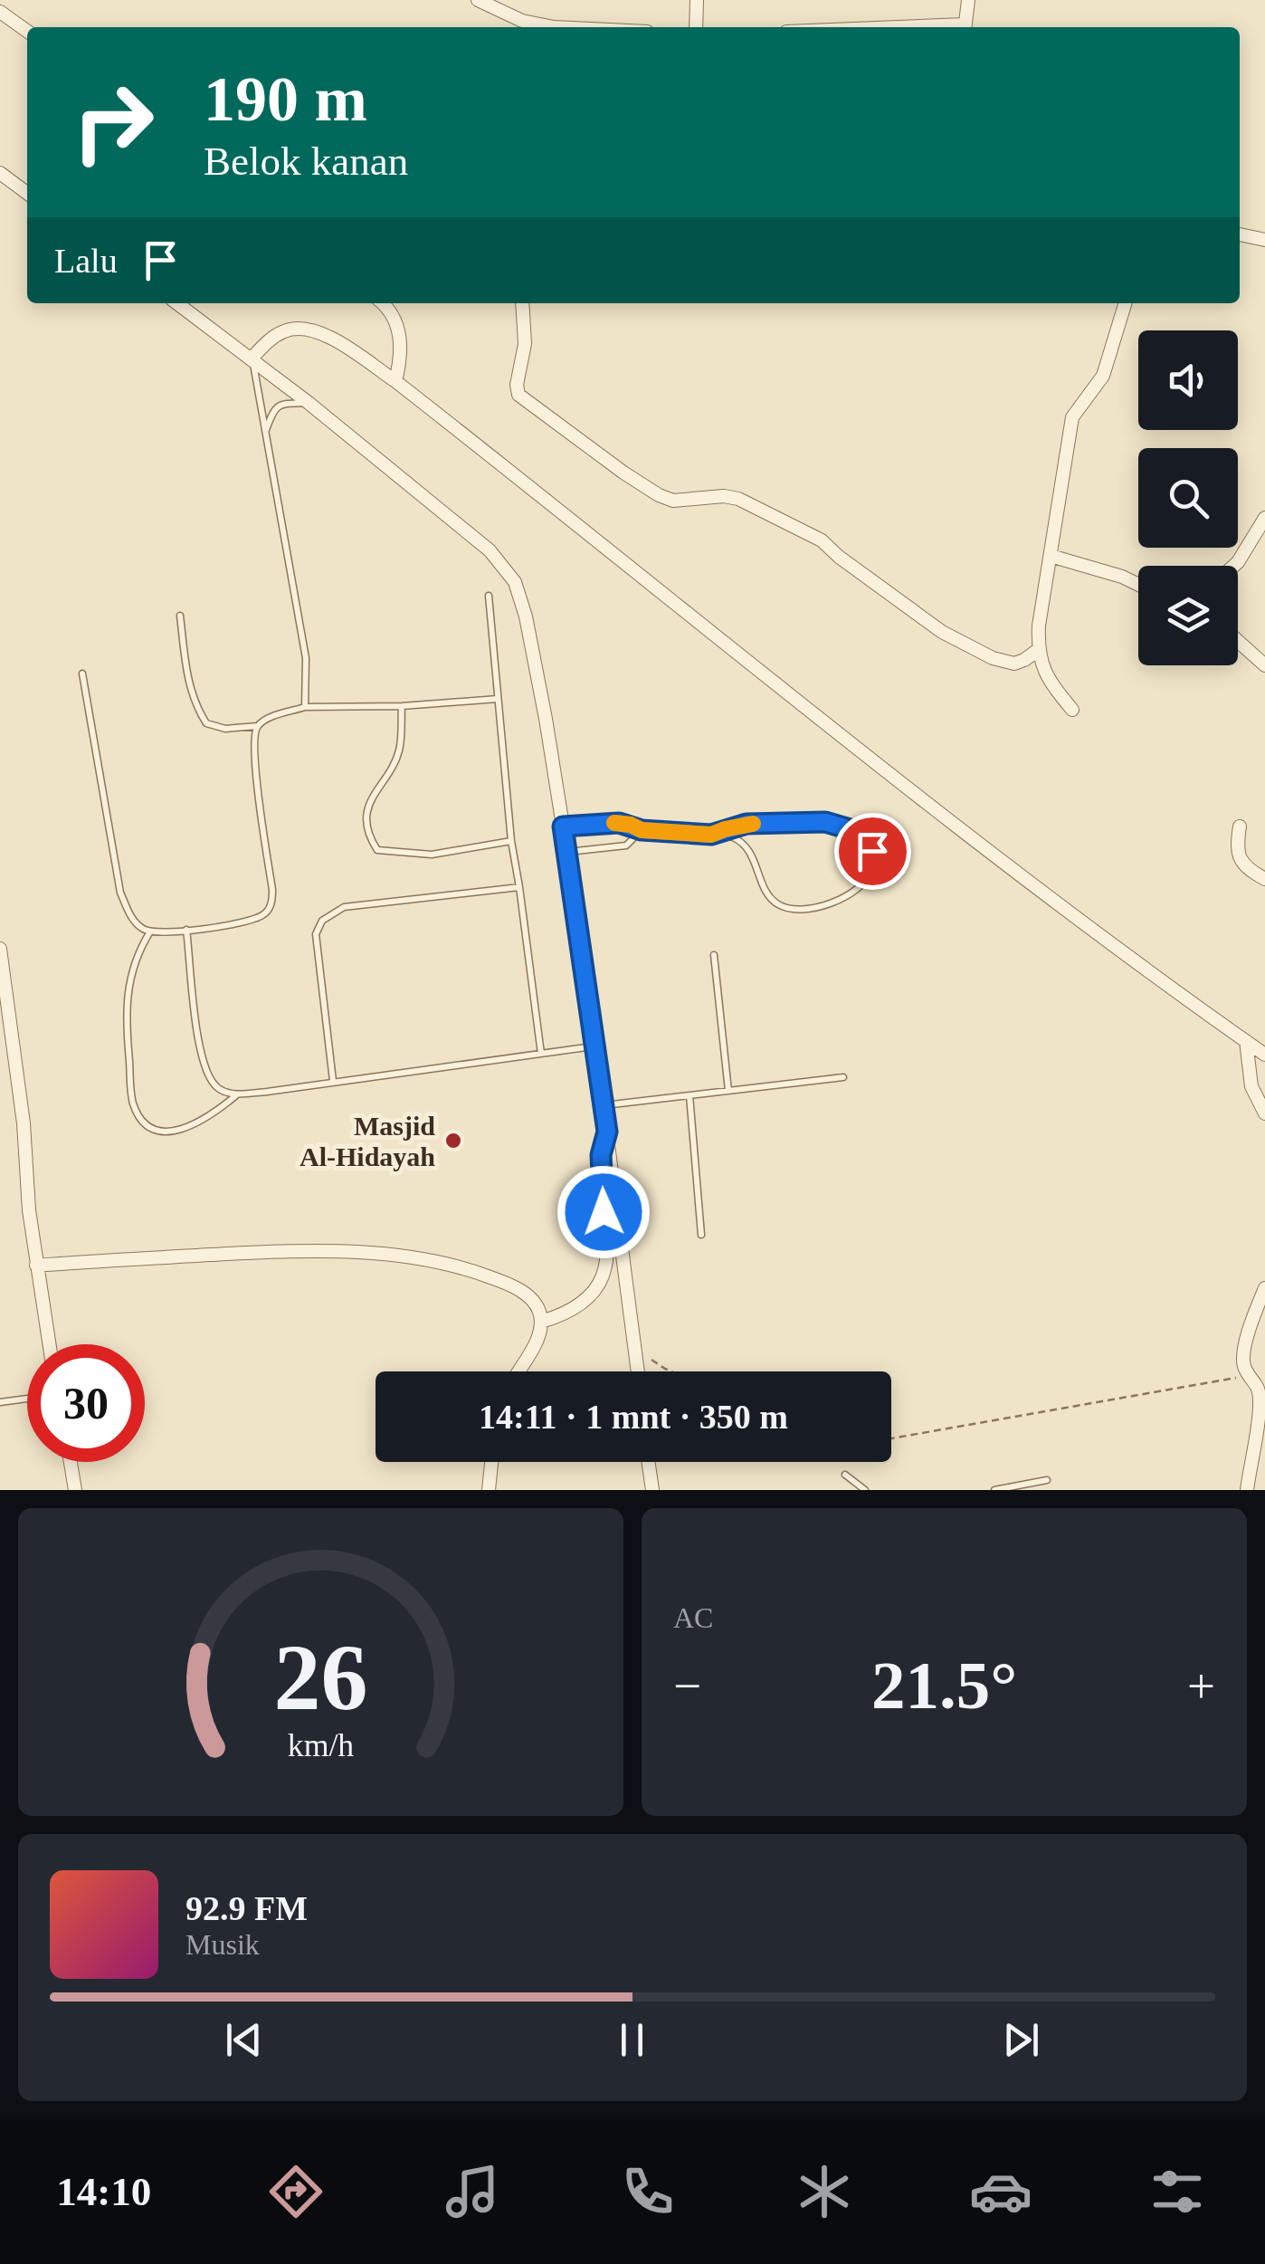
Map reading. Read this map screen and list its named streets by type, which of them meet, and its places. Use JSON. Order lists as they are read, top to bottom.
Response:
{
  "places": ["Masjid Al-Hidayah"],
  "page": {
    "turn": ["190 m", "Belok kanan"],
    "then": "Lalu",
    "limit": "30",
    "trip": "14:11 · 1 mnt · 350 m",
    "tile": "AC",
    "heat": ["−", "21.5°", "+"],
    "song": ["92.9 FM", "Musik"],
    "tabs": "14:10",
    "gauge": ["26", "km/h"]
  }
}
